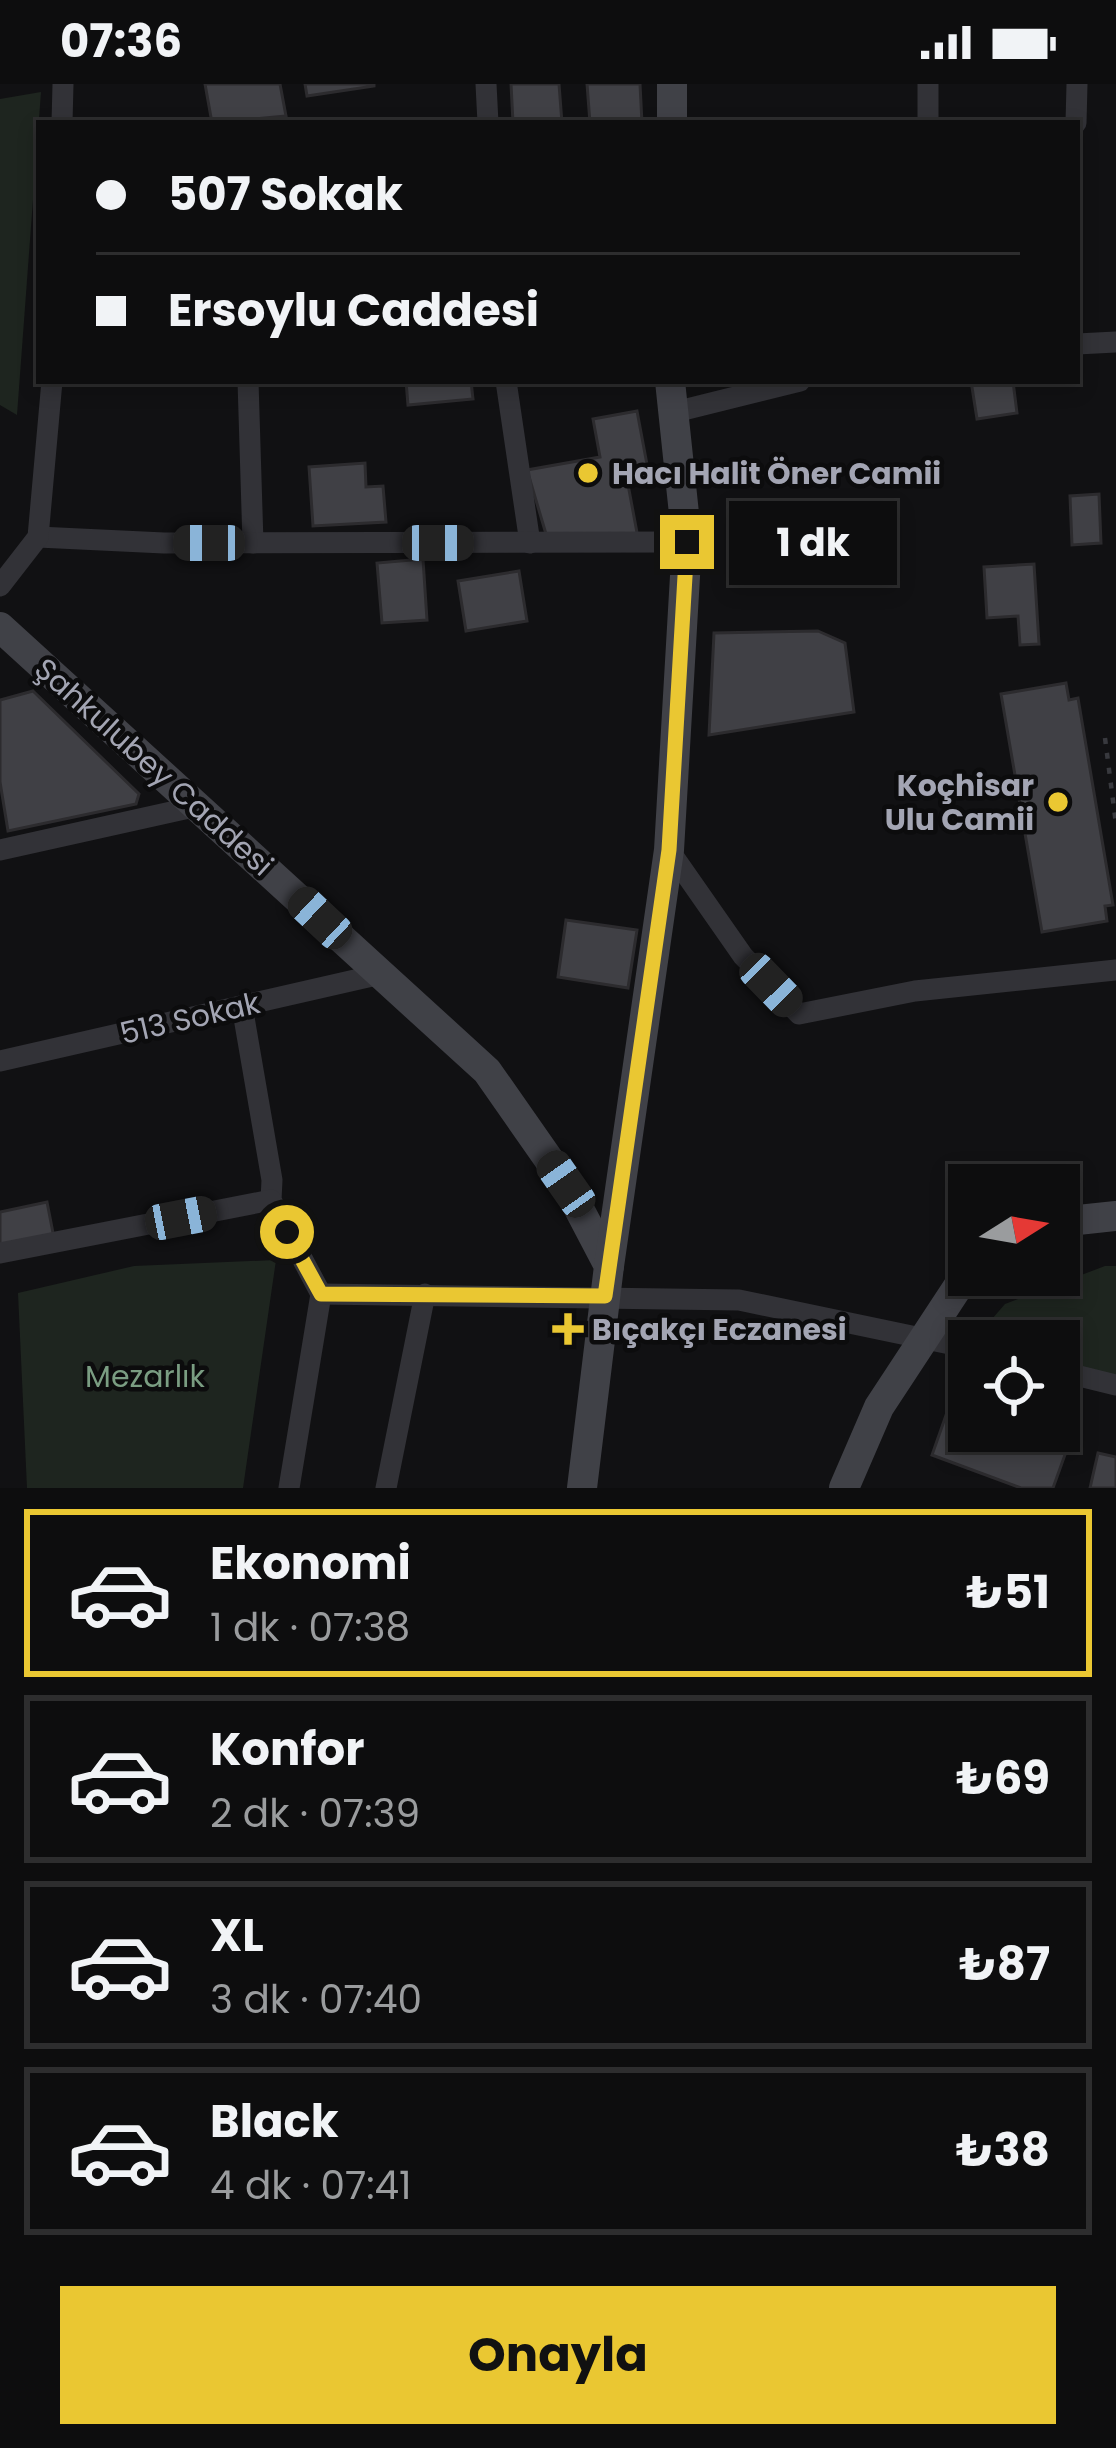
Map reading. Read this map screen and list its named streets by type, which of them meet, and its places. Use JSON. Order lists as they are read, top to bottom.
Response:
{
  "streets": {
    "street": ["Şahkulubey Caddesi", "513 Sokak"]
  },
  "crossings": [
    ["Şahkulubey Caddesi", "513 Sokak"]
  ],
  "parks": ["Mezarlık"],
  "places": {
    "other": ["Hacı Halit Öner Camii", "Koçhisar Ulu Camii"],
    "health": ["Bıçakçı Eczanesi"]
  },
  "north": "right",
  "page": {
    "status": "07:36",
    "banner": ["507 Sokak", "Ersoylu Caddesi"],
    "bubble": "1 dk",
    "list": [
      {
        "name": "Ekonomi",
        "note": "1 dk · 07:38",
        "value": "₺51"
      },
      {
        "name": "Konfor",
        "note": "2 dk · 07:39",
        "value": "₺69"
      },
      {
        "name": "XL",
        "note": "3 dk · 07:40",
        "value": "₺87"
      },
      {
        "name": "Black",
        "note": "4 dk · 07:41",
        "value": "₺38"
      }
    ],
    "buttons": "Onayla"
  }
}
